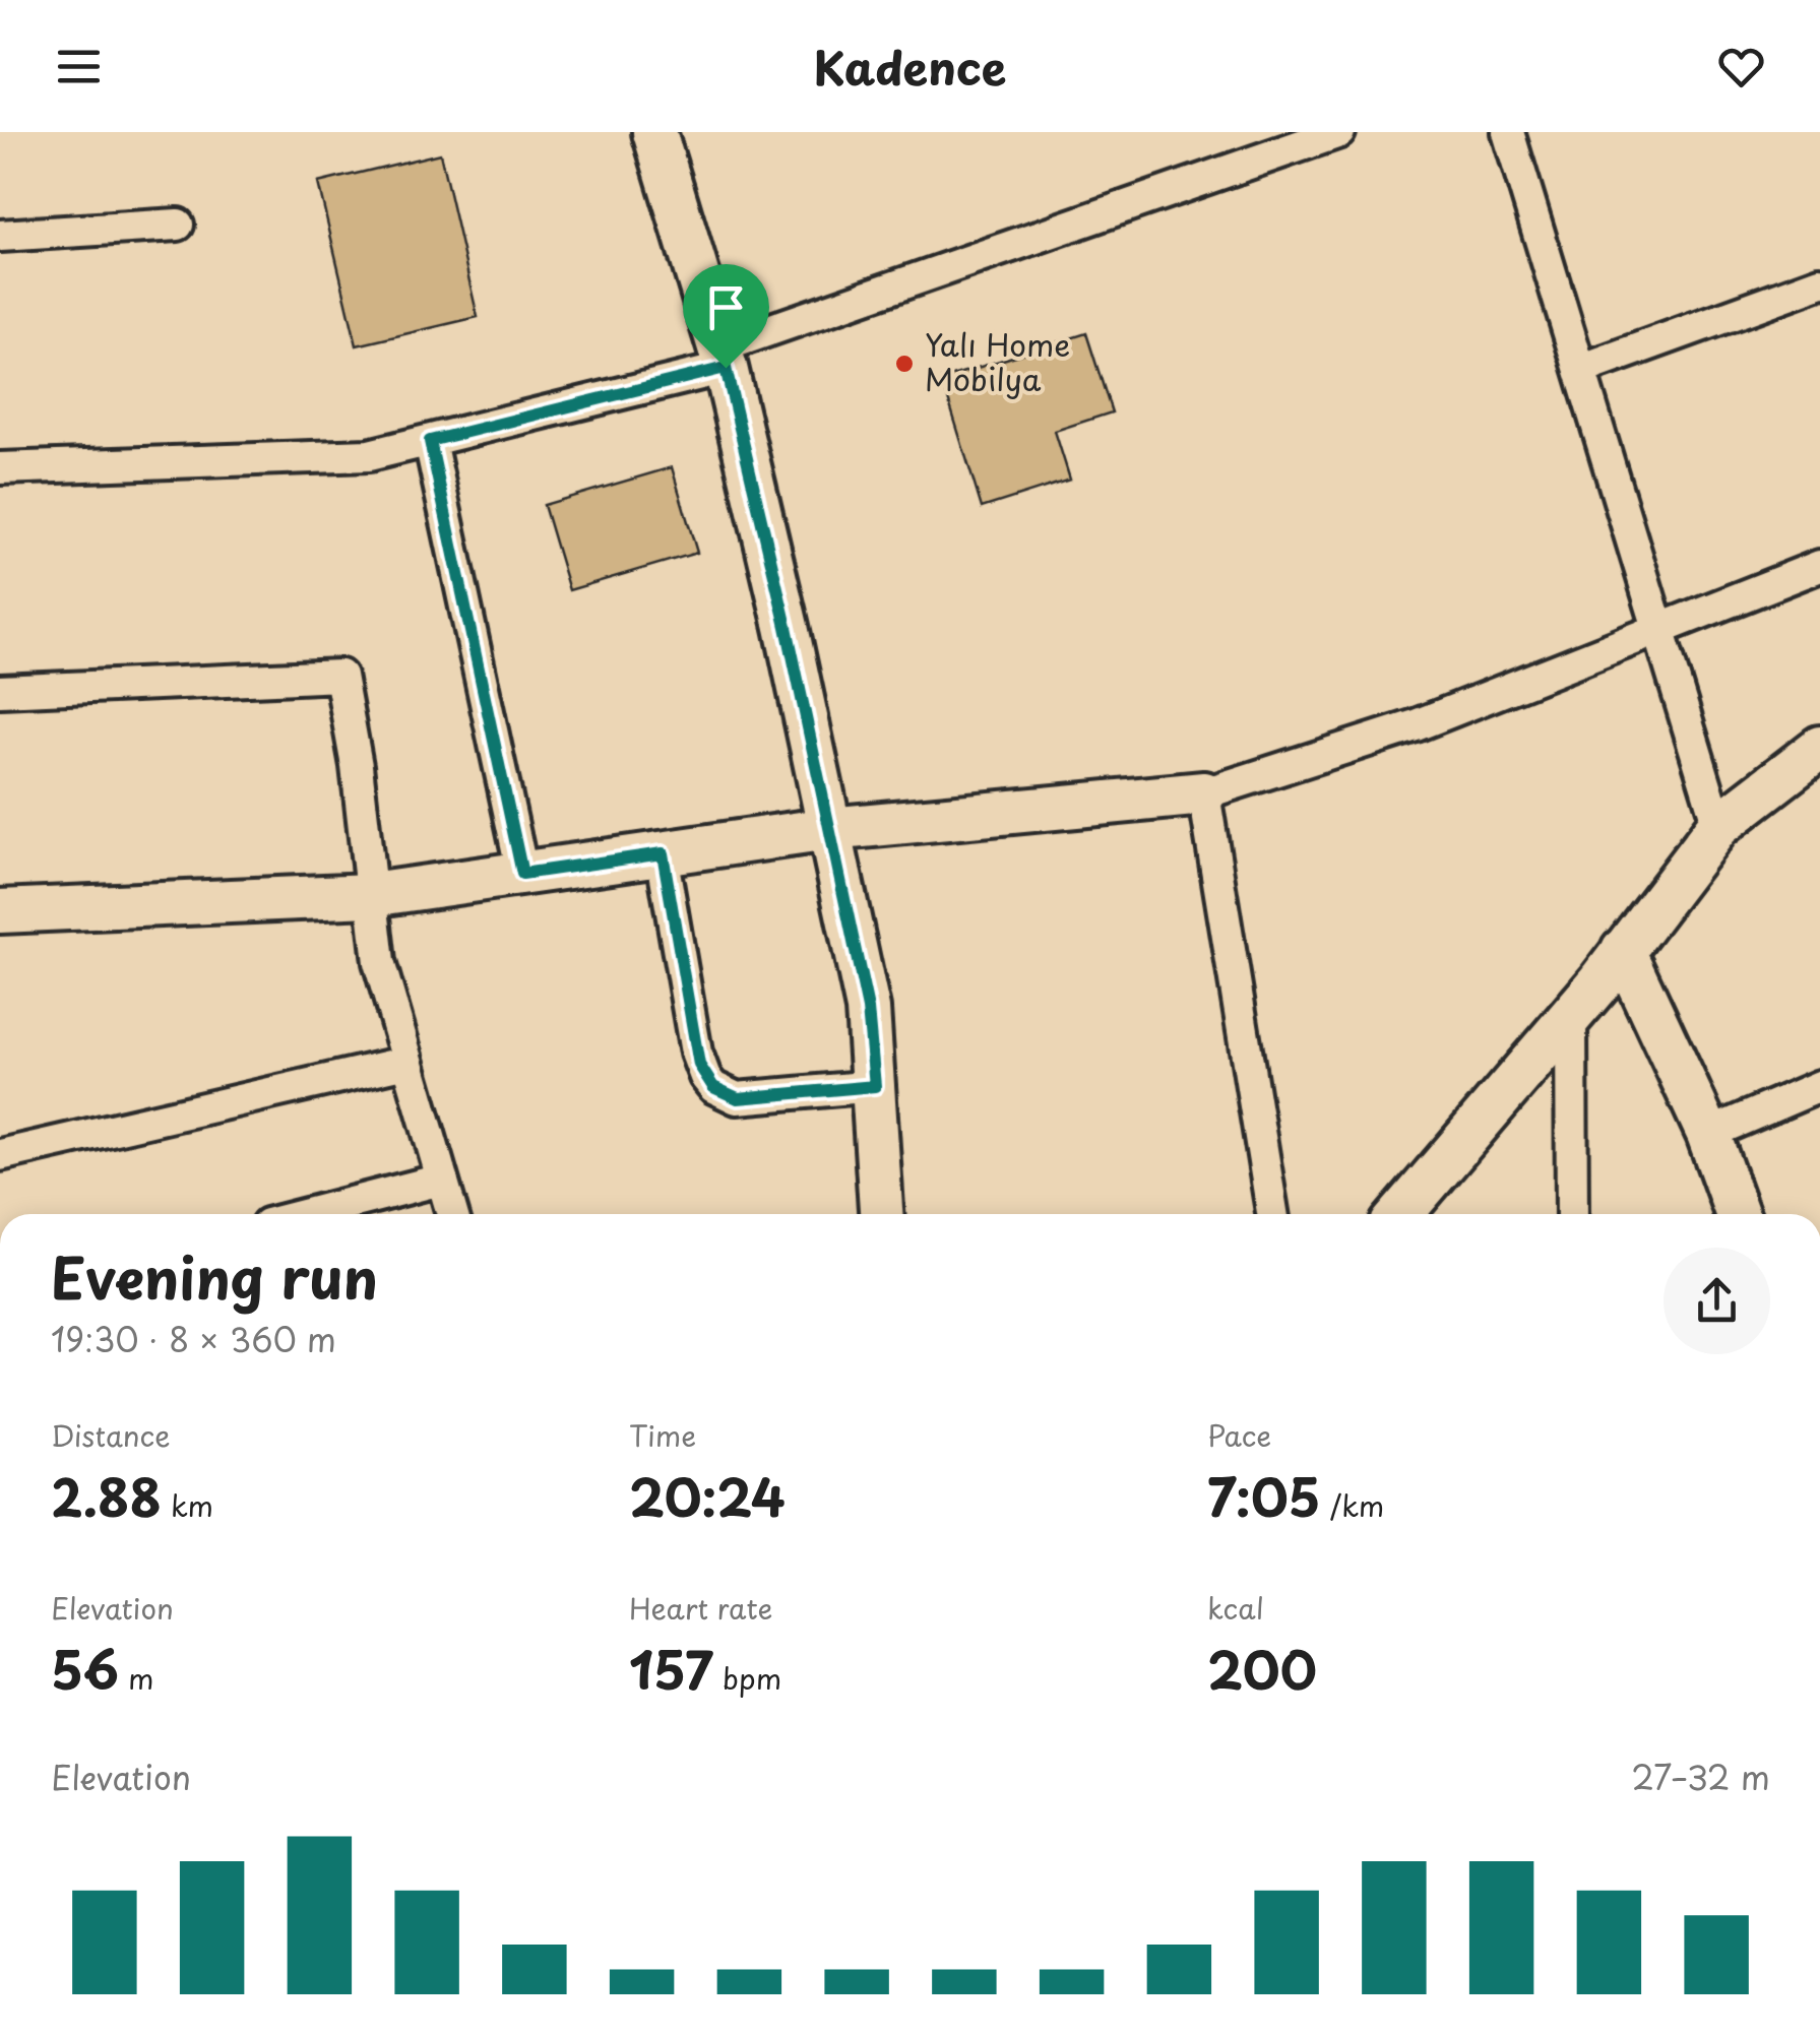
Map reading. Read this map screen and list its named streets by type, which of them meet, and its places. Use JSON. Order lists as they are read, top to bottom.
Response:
{
  "places": ["Yalı Home Mobilya"],
  "page": {
    "header": "Kadence",
    "heading": ["Evening run", "19:30 · 8 × 360 m"],
    "stats": [
      ["Distance", "2.88 km"],
      ["Time", "20:24"],
      ["Pace", "7:05 /km"],
      ["Elevation", "56 m"],
      ["Heart rate", "157 bpm"],
      ["kcal", "200"]
    ],
    "chart": ["Elevation", "27–32 m"]
  }
}
